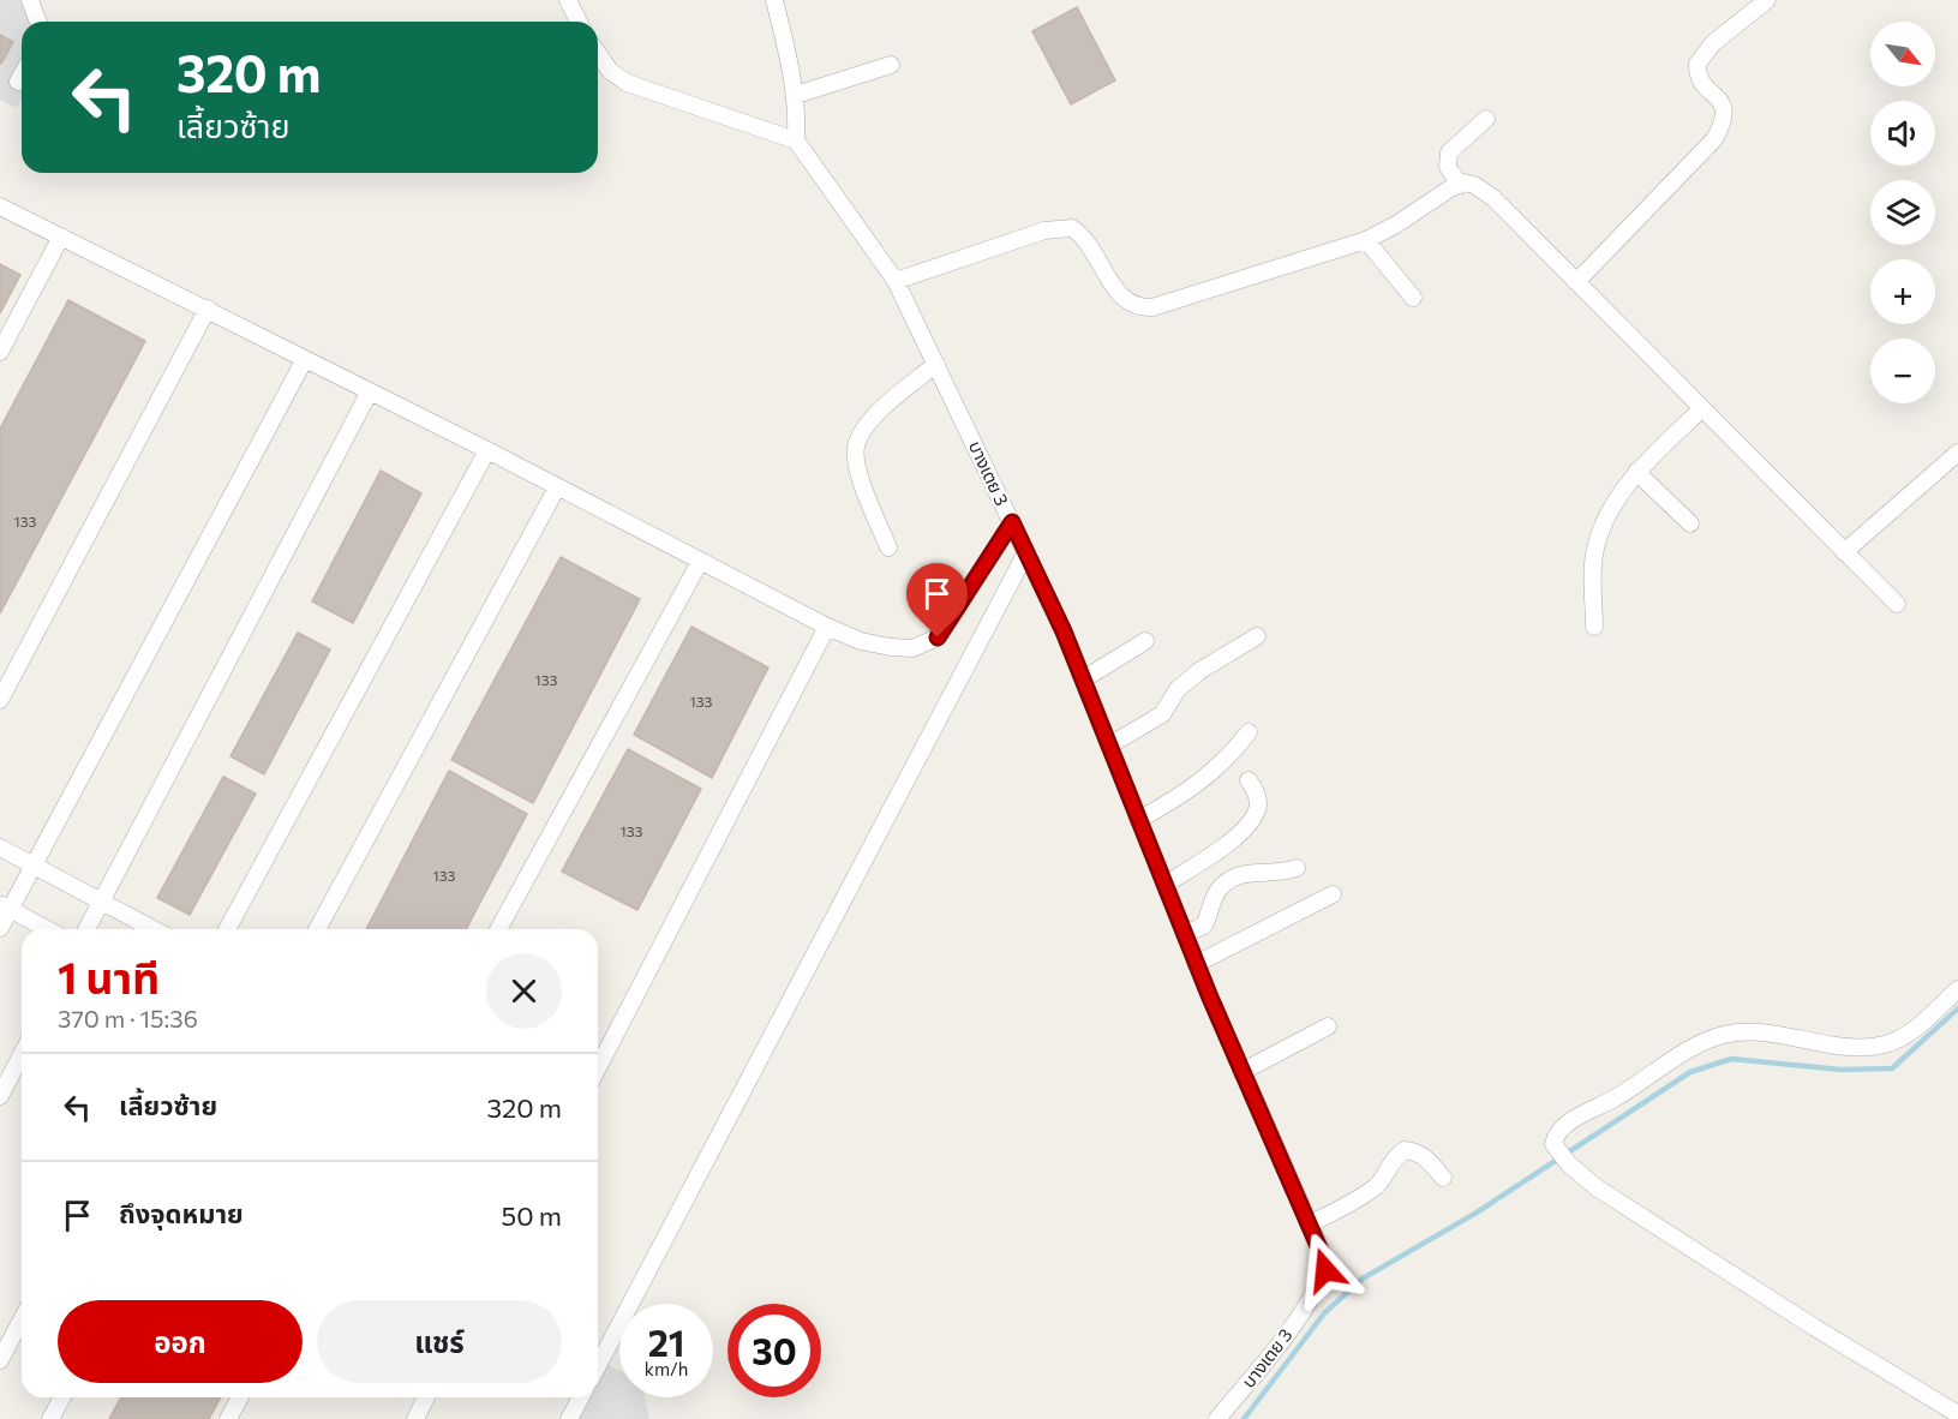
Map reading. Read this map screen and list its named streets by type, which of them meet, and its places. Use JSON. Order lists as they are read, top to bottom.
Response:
{
  "streets": {
    "street": ["บางเตย 3"]
  },
  "house_numbers": [
    "133",
    "133",
    "133",
    "133",
    "133"
  ],
  "north": "bottom right",
  "page": {
    "map_buttons": ["+", "−"],
    "turn": ["320 m", "เลี้ยวซ้าย"],
    "heading": ["1 นาที", "370 m · 15:36"],
    "list": [
      {
        "name": "เลี้ยวซ้าย",
        "value": "320 m"
      },
      {
        "name": "ถึงจุดหมาย",
        "value": "50 m"
      }
    ],
    "buttons": ["ออก", "แชร์"],
    "speed": "21 km/h",
    "limit": "30"
  }
}
